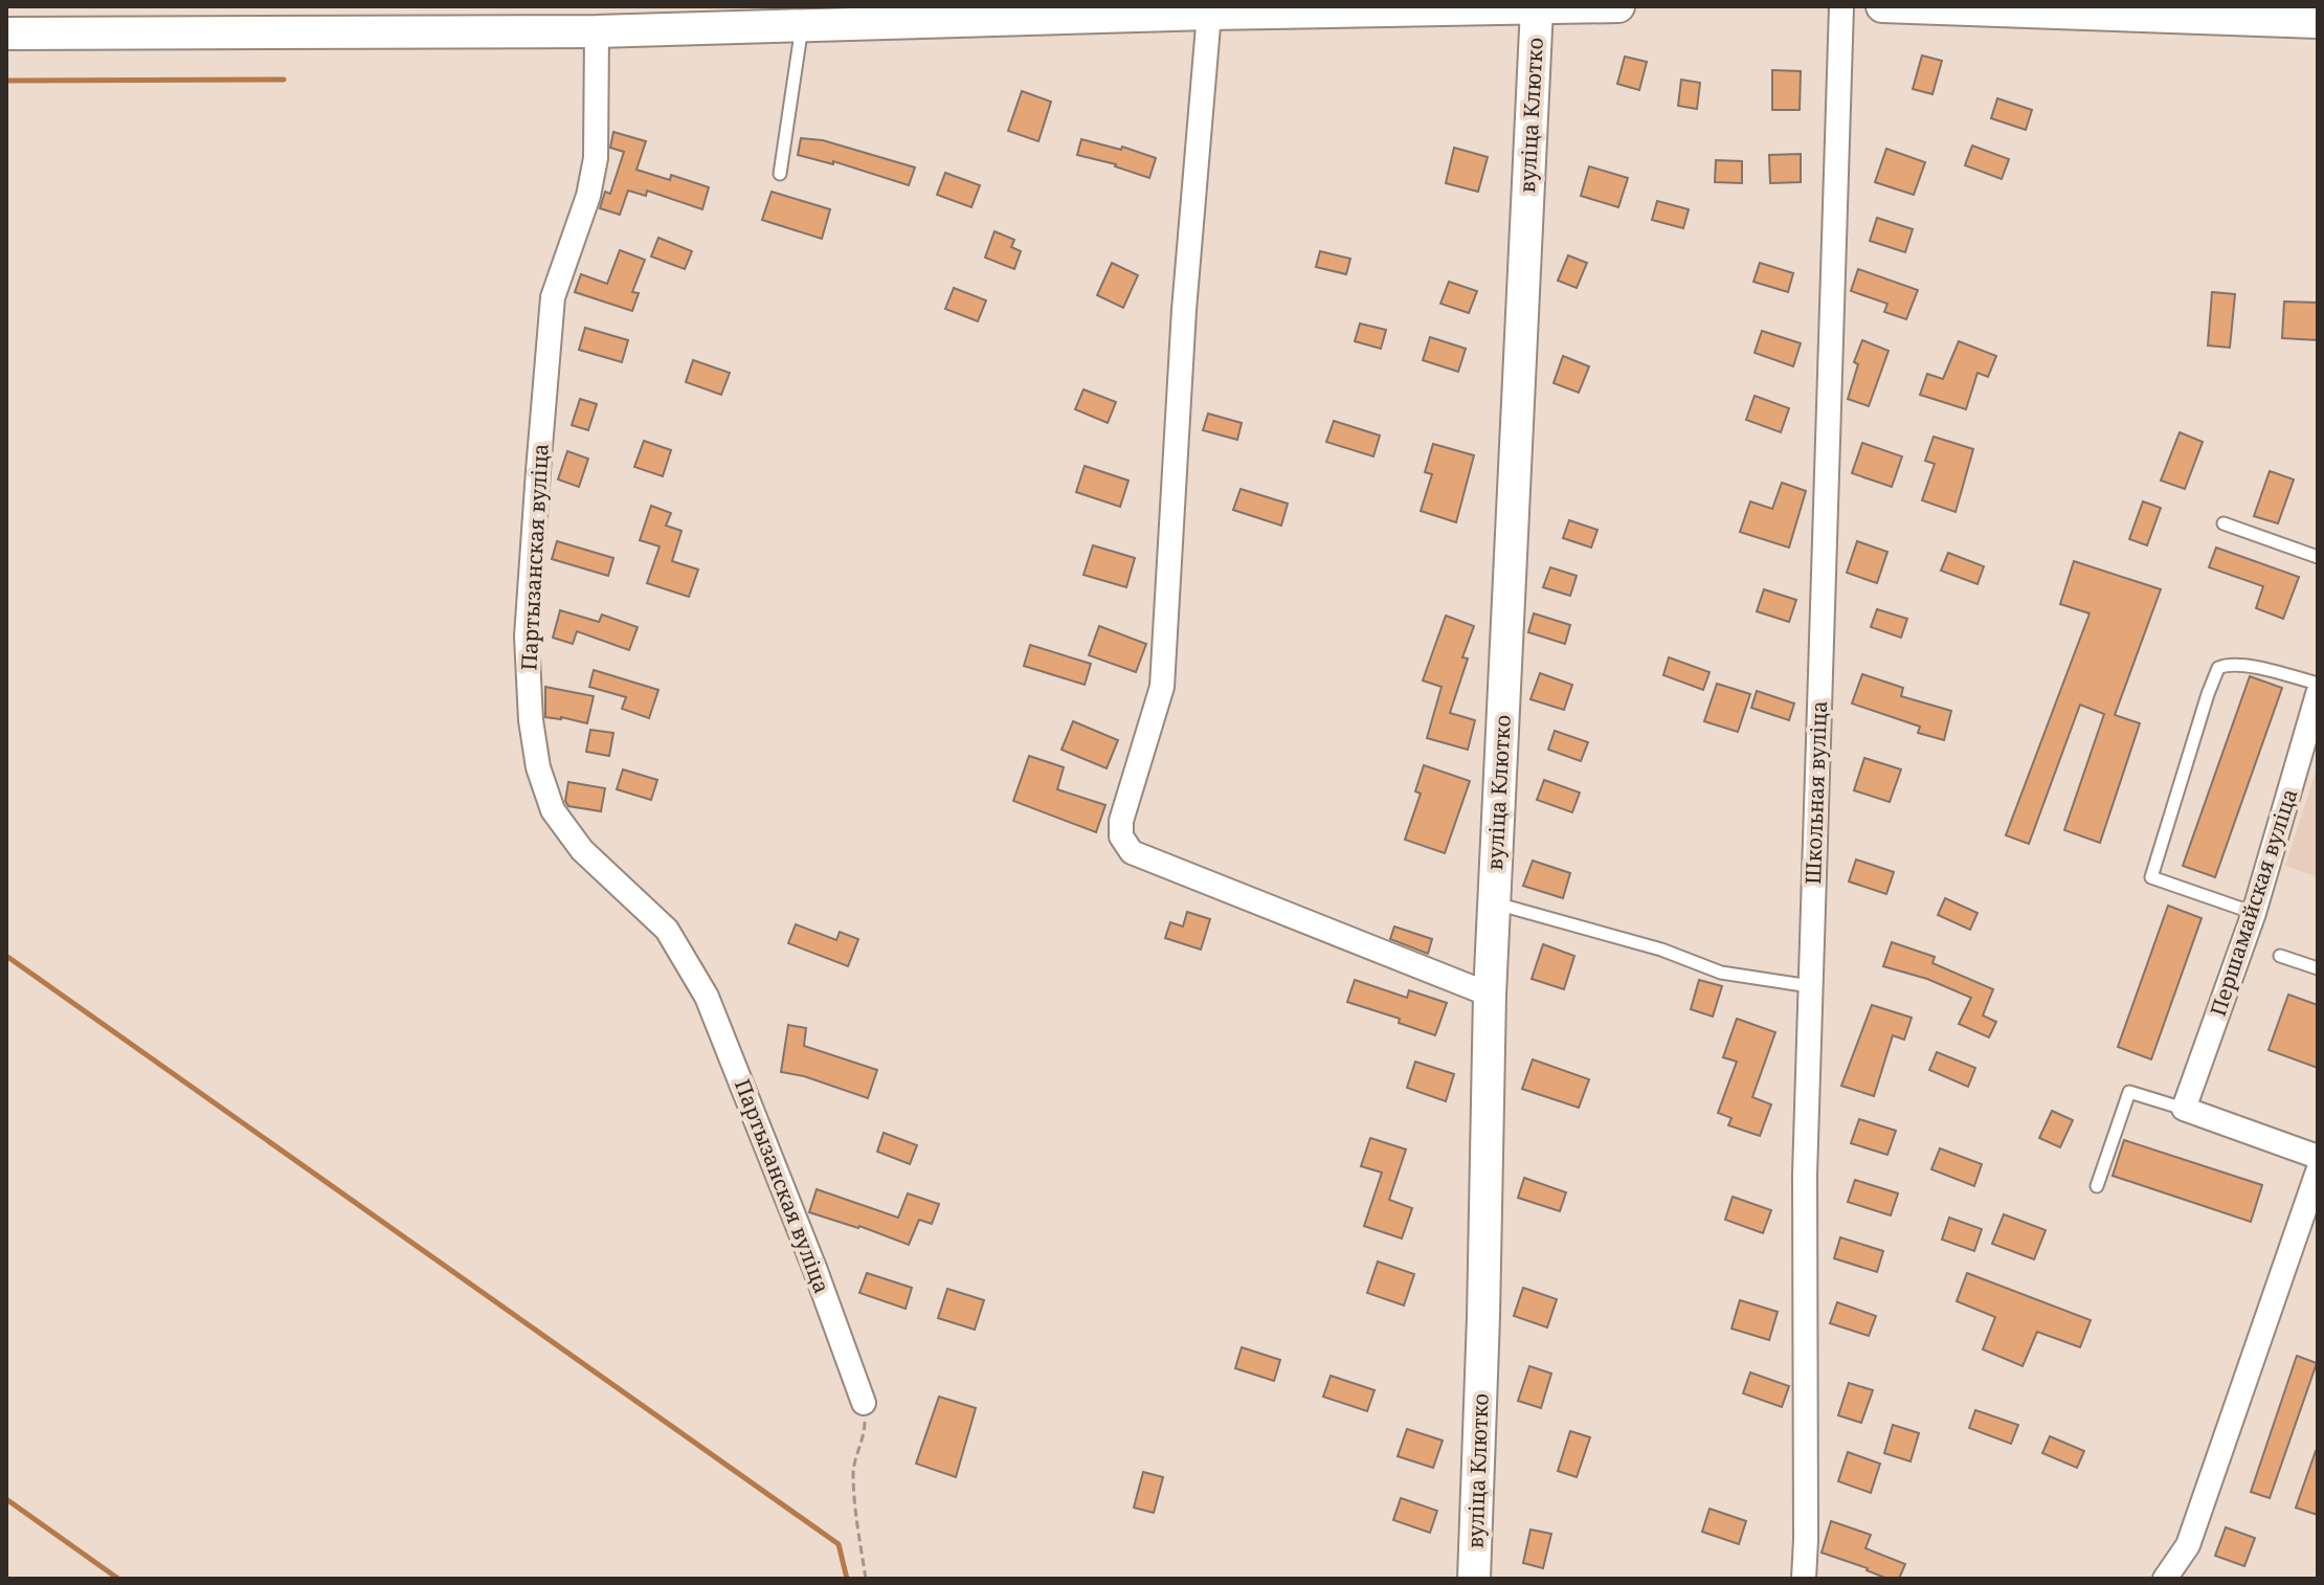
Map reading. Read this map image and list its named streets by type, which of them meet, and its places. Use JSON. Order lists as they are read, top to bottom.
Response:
{
  "streets": {
    "street": [
      "вуліца Клютко",
      "Партызанская вуліца",
      "Школьная вуліца",
      "Першамайская вуліца"
    ]
  }
}
